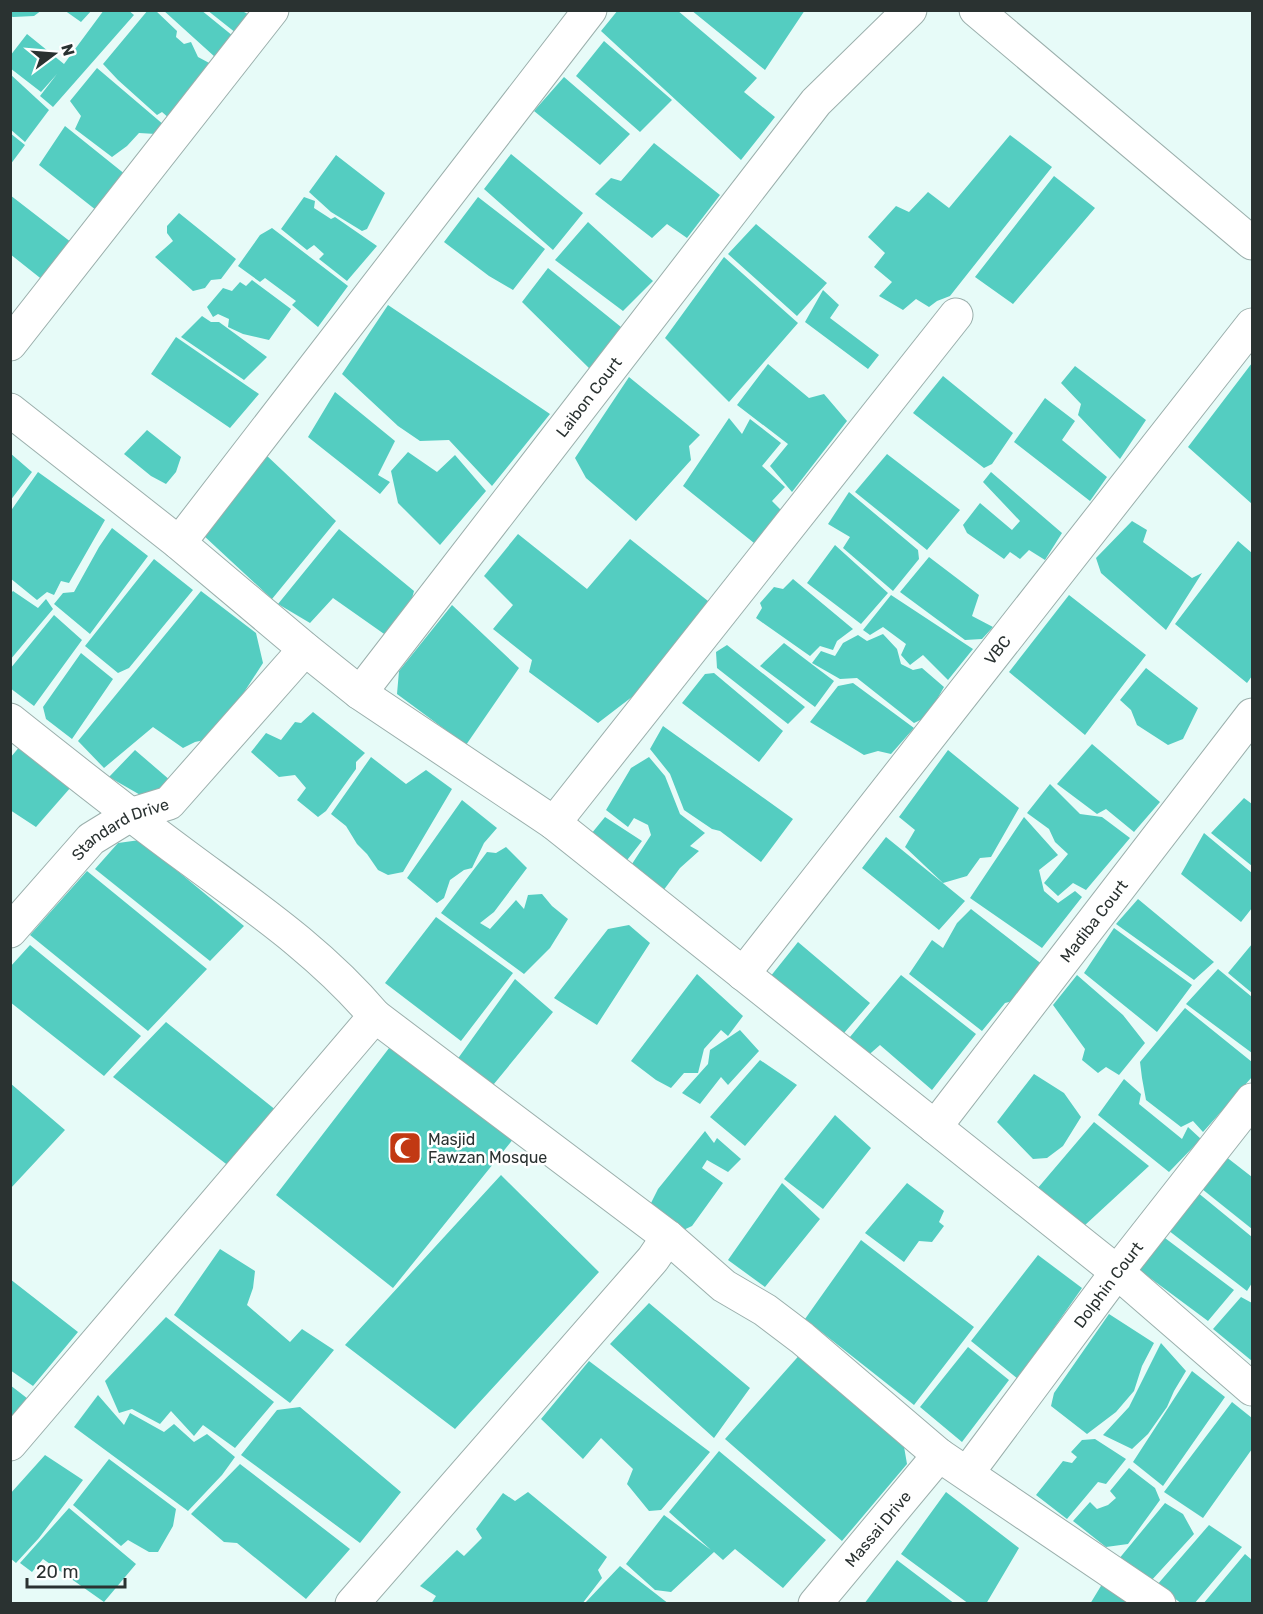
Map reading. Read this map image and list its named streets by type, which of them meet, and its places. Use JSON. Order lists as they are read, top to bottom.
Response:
{
  "streets": {
    "street": [
      "Laibon Court",
      "VBC",
      "Standard Drive",
      "Madiba Court",
      "Dolphin Court",
      "Massai Drive"
    ]
  },
  "places": {
    "mosque": ["Masjid Fawzan Mosque"]
  },
  "scale_bar": "20 m",
  "north": "right"
}
